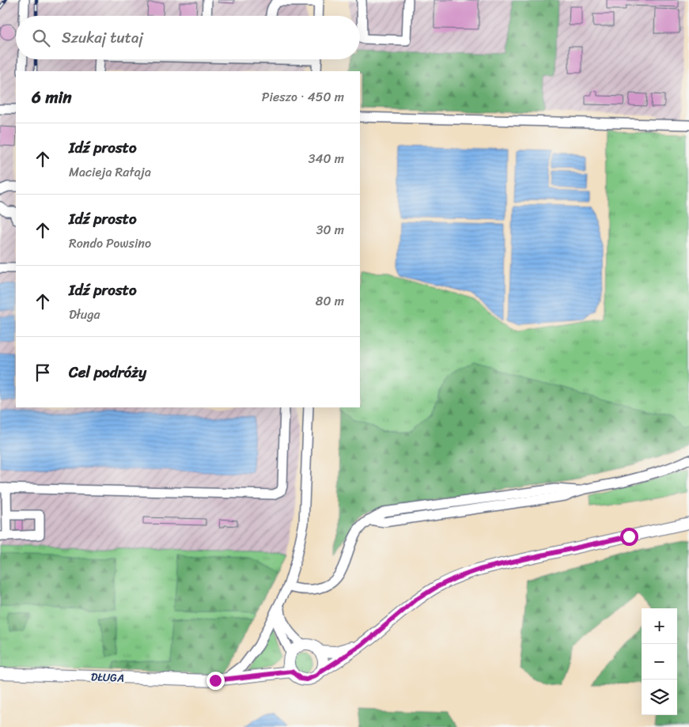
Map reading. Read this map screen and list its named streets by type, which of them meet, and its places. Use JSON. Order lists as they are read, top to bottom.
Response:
{
  "streets": {
    "main road": ["DŁUGA"]
  },
  "page": {
    "search": "Szukaj tutaj",
    "heading": ["6 min", "Pieszo · 450 m"],
    "list": [
      ["Idź prosto", "Macieja Rataja", "340 m"],
      ["Idź prosto", "Rondo Powsino", "30 m"],
      ["Idź prosto", "Długa", "80 m"],
      "Cel podróży"
    ],
    "map_buttons": ["+", "−"]
  }
}
